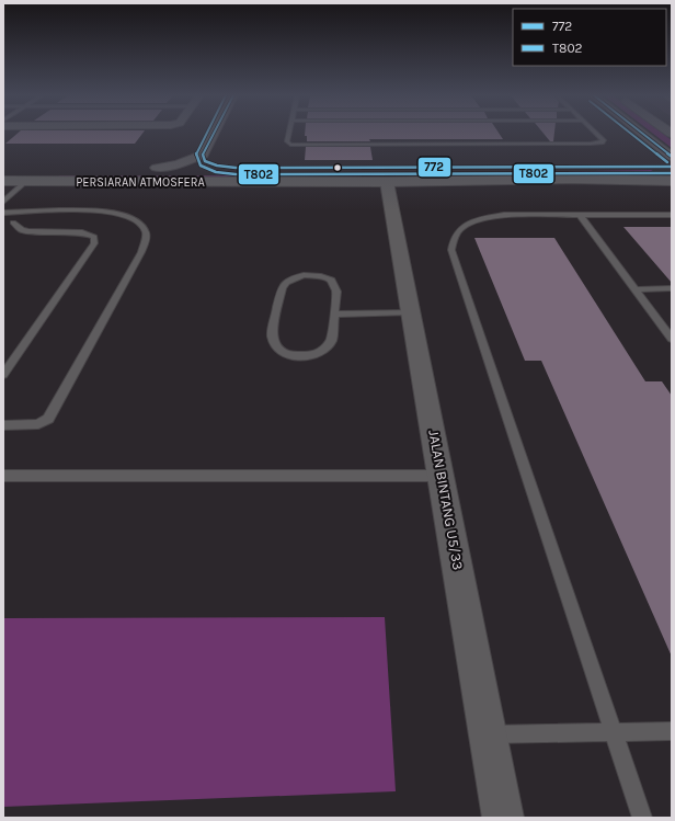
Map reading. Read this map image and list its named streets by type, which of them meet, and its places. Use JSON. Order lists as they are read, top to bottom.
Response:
{
  "streets": {
    "street": ["PERSIARAN ATMOSFERA", "JALAN BINTANG U5/33"]
  },
  "crossings": [
    ["PERSIARAN ATMOSFERA", "JALAN BINTANG U5/33"]
  ],
  "lines": ["transit line 772", "transit line T802"],
  "legend": ["772", "T802"]
}
